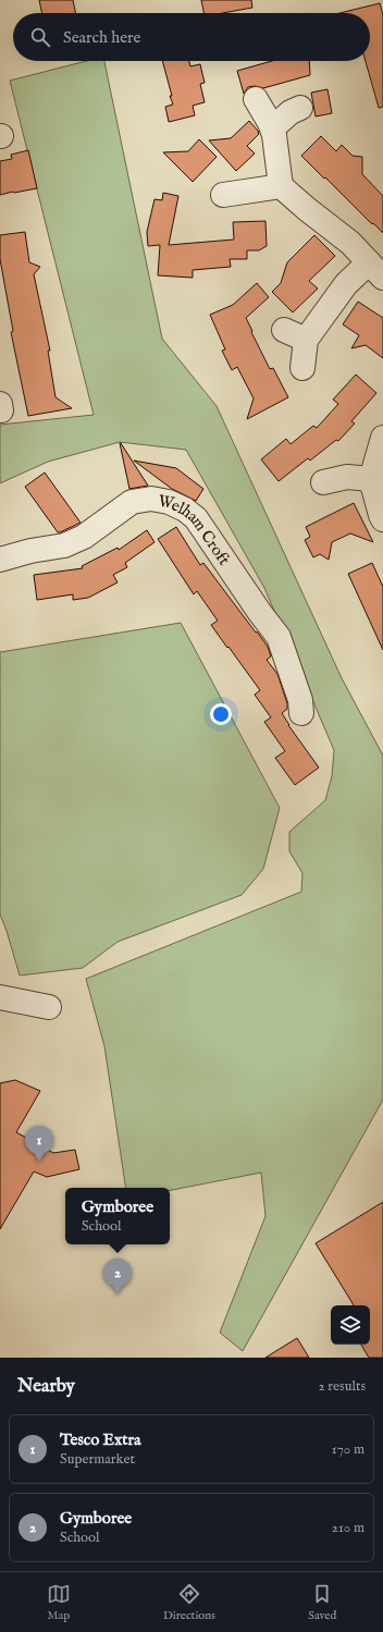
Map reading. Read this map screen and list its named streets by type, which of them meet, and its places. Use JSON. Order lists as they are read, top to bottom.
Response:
{
  "streets": {
    "street": ["Welham Croft"]
  },
  "page": {
    "search": "Search here",
    "pins": ["1", "2"],
    "popup": ["Gymboree", "School"],
    "heading": ["Nearby", "2 results"],
    "list": [
      {
        "mark": "1",
        "name": "Tesco Extra",
        "note": "Supermarket",
        "value": "170 m"
      },
      {
        "mark": "2",
        "name": "Gymboree",
        "note": "School",
        "value": "210 m"
      }
    ],
    "nav": ["Map", "Directions", "Saved"]
  }
}
